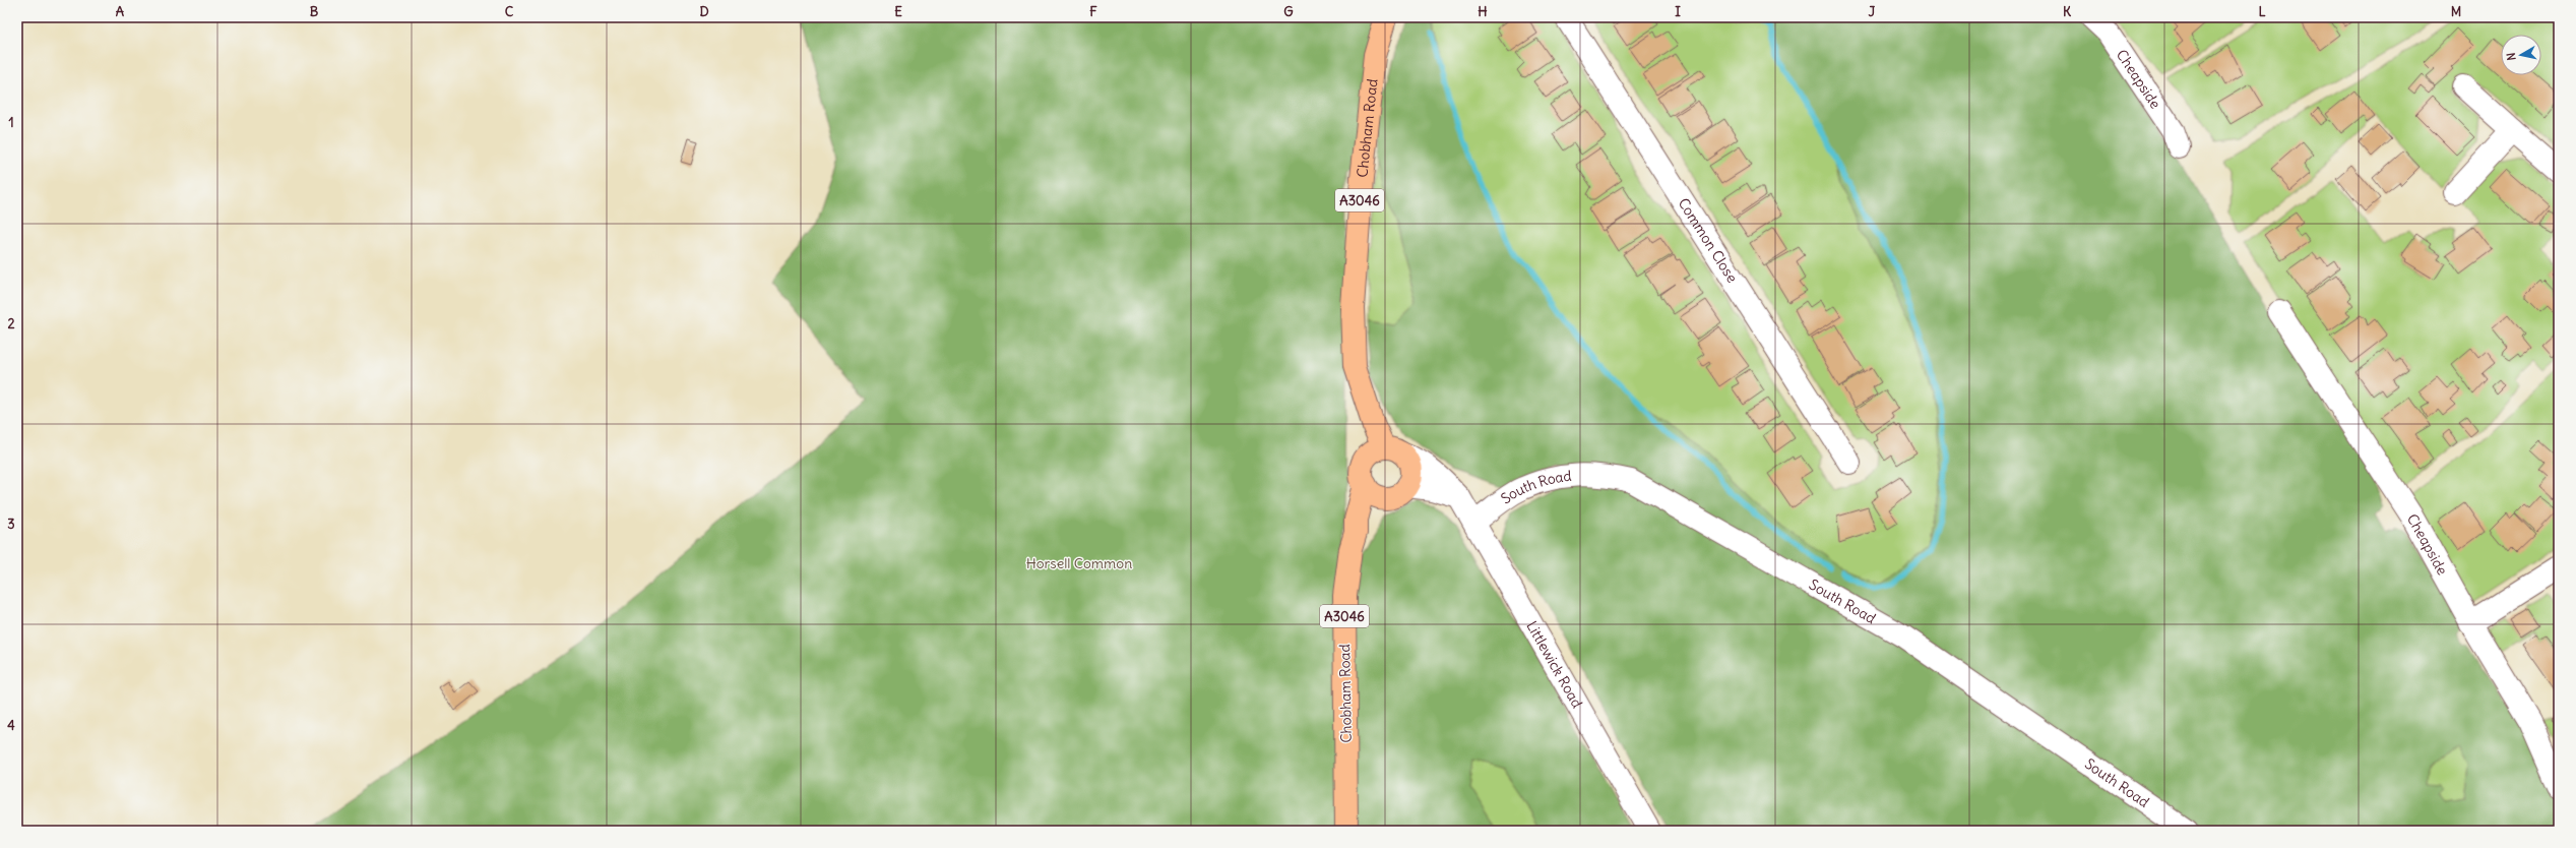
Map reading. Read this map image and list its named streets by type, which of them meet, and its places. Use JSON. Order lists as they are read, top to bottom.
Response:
{
  "streets": {
    "main road": ["Chobham Road", "A3046"],
    "street": [
      "Cheapside",
      "Common Close",
      "South Road",
      "Littlewick Road"
    ]
  },
  "crossings": [
    ["Chobham Road", "Littlewick Road"],
    ["South Road", "Littlewick Road"]
  ],
  "parks": ["Horsell Common"],
  "north": "left",
  "grid": {
    "columns": [
      "A",
      "B",
      "C",
      "D",
      "E",
      "F",
      "G",
      "H",
      "I",
      "J",
      "K",
      "L",
      "M"
    ],
    "rows": [
      "1",
      "2",
      "3",
      "4"
    ]
  }
}
